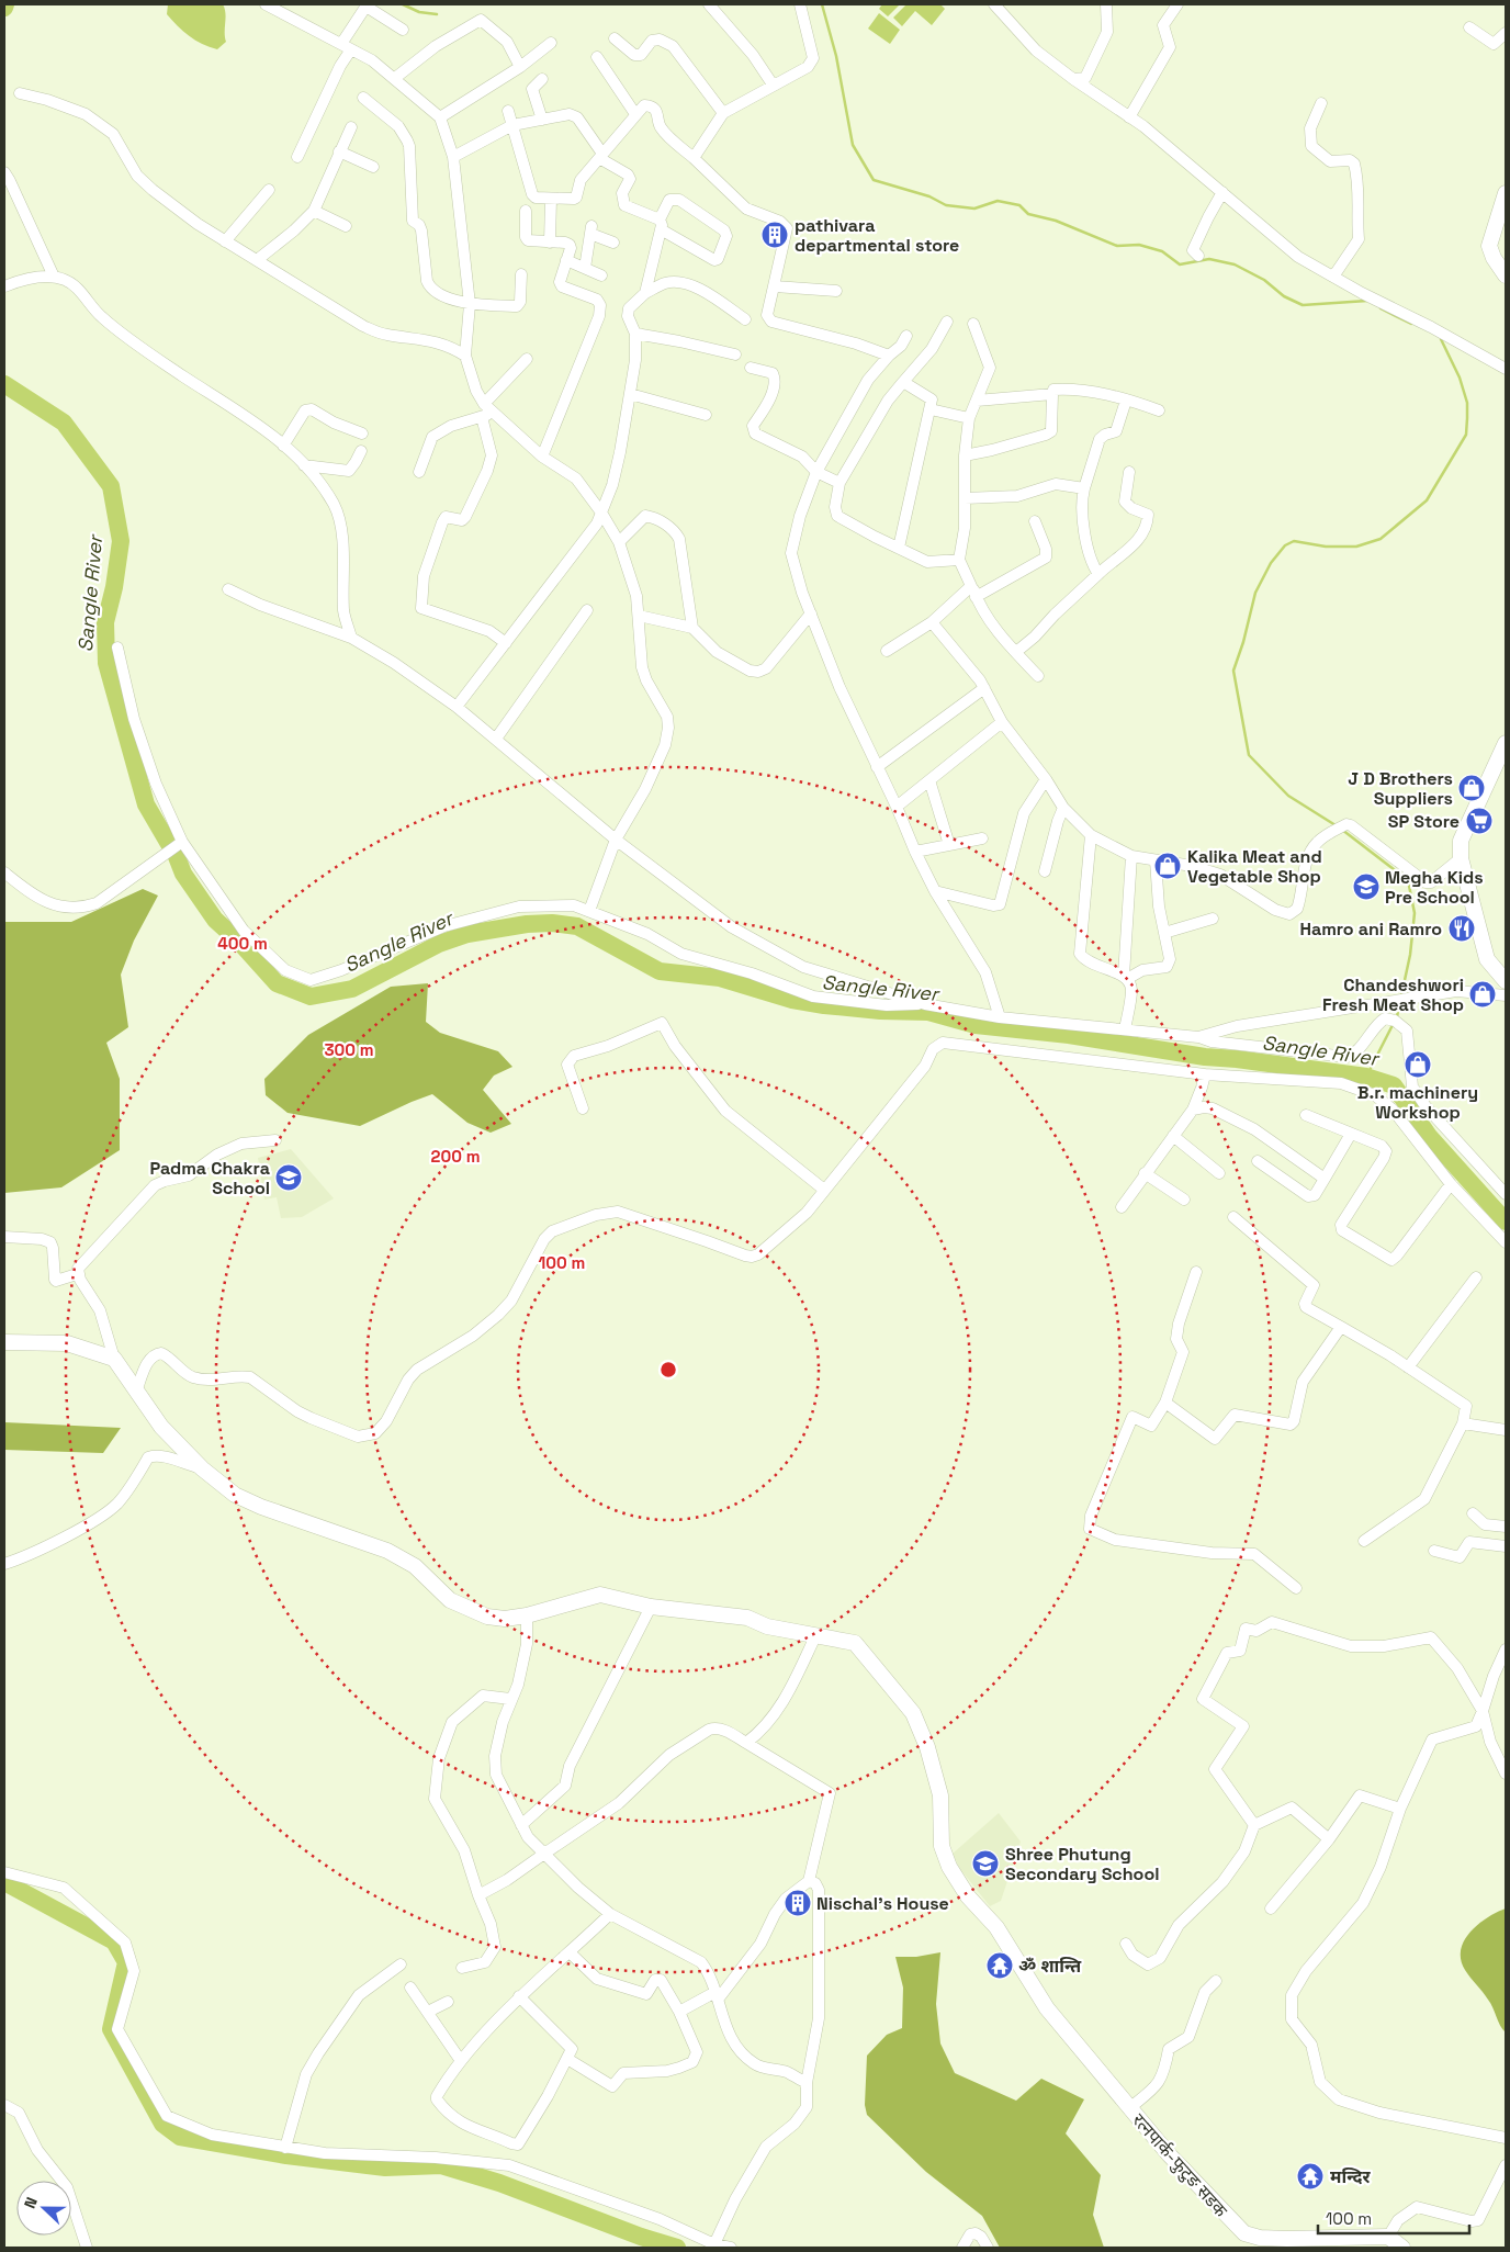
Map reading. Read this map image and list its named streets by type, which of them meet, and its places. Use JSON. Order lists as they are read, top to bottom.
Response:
{
  "streets": {
    "street": ["रत्नपार्क-फुटुङ सडक"]
  },
  "water": ["Sangle River"],
  "places": {
    "building": ["pathivara departmental store", "Nischal's House"],
    "shop": [
      "J D Brothers Suppliers",
      "Kalika Meat and Vegetable Shop",
      "Chandeshwori Fresh Meat Shop",
      "B.r. machinery Workshop"
    ],
    "supermarket": ["SP Store"],
    "school or university": ["Megha Kids Pre School", "Padma Chakra School", "Shree Phutung Secondary School"],
    "restaurant": ["Hamro ani Ramro"],
    "temple": ["ॐ शान्ति", "मन्दिर"]
  },
  "scale_bar": "100 m",
  "north": "left",
  "rings": [
    "400 m",
    "300 m",
    "200 m",
    "100 m"
  ]
}
